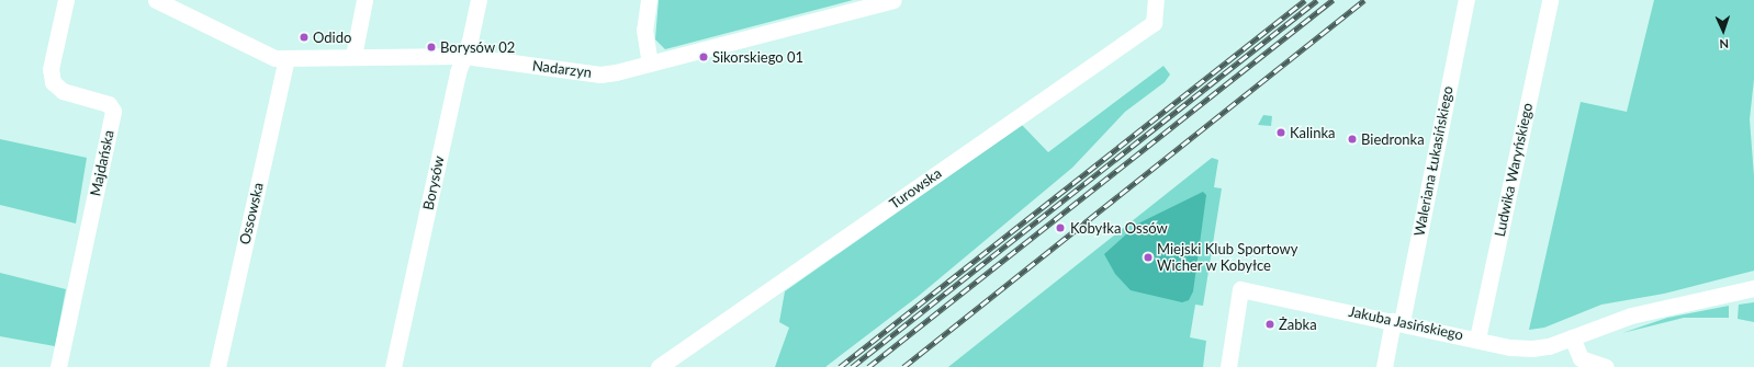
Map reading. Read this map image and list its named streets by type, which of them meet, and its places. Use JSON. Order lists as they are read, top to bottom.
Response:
{
  "streets": {
    "street": [
      "Nadarzyn",
      "Waleriana Łukasińskiego",
      "Majdańska",
      "Ludwika Waryńskiego",
      "Borysów",
      "Turowska",
      "Ossowska",
      "Jakuba Jasińskiego"
    ]
  },
  "crossings": [
    ["Nadarzyn", "Borysów"],
    ["Nadarzyn", "Ossowska"],
    ["Waleriana Łukasińskiego", "Jakuba Jasińskiego"],
    ["Ludwika Waryńskiego", "Jakuba Jasińskiego"]
  ],
  "places": [
    "Odido",
    "Borysów 02",
    "Sikorskiego 01",
    "Kalinka",
    "Biedronka",
    "Kobyłka Ossów",
    "Miejski Klub Sportowy Wicher w Kobyłce",
    "Żabka"
  ],
  "north": "bottom"
}
